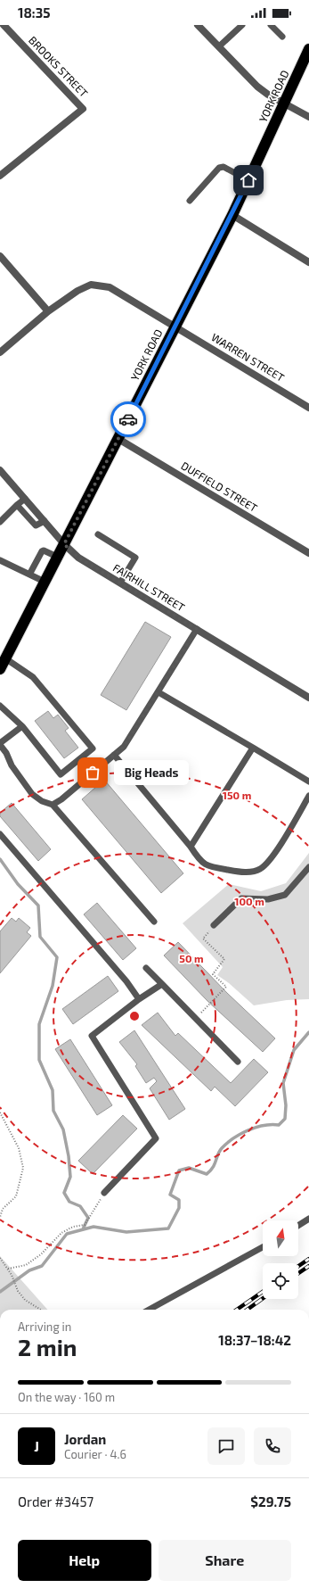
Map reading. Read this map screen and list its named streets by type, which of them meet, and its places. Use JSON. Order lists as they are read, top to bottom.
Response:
{
  "streets": {
    "highway": ["YORK ROAD"],
    "street": [
      "BROOKS STREET",
      "WARREN STREET",
      "DUFFIELD STREET",
      "FAIRHILL STREET"
    ]
  },
  "crossings": [
    ["YORK ROAD", "WARREN STREET"],
    ["YORK ROAD", "DUFFIELD STREET"],
    ["YORK ROAD", "FAIRHILL STREET"]
  ],
  "places": ["Big Heads"],
  "north": "top",
  "page": {
    "status": "18:35",
    "bubble": "Big Heads",
    "heading": ["2 min", "Arriving in", "18:37–18:42"],
    "panel": [
      "Jordan",
      "Courier · 4.6",
      "Order #3457",
      "$29.75"
    ],
    "bar": "On the way · 160 m",
    "round": "J",
    "buttons": ["Help", "Share"]
  },
  "rings": ["150 m", "100 m", "50 m"]
}
